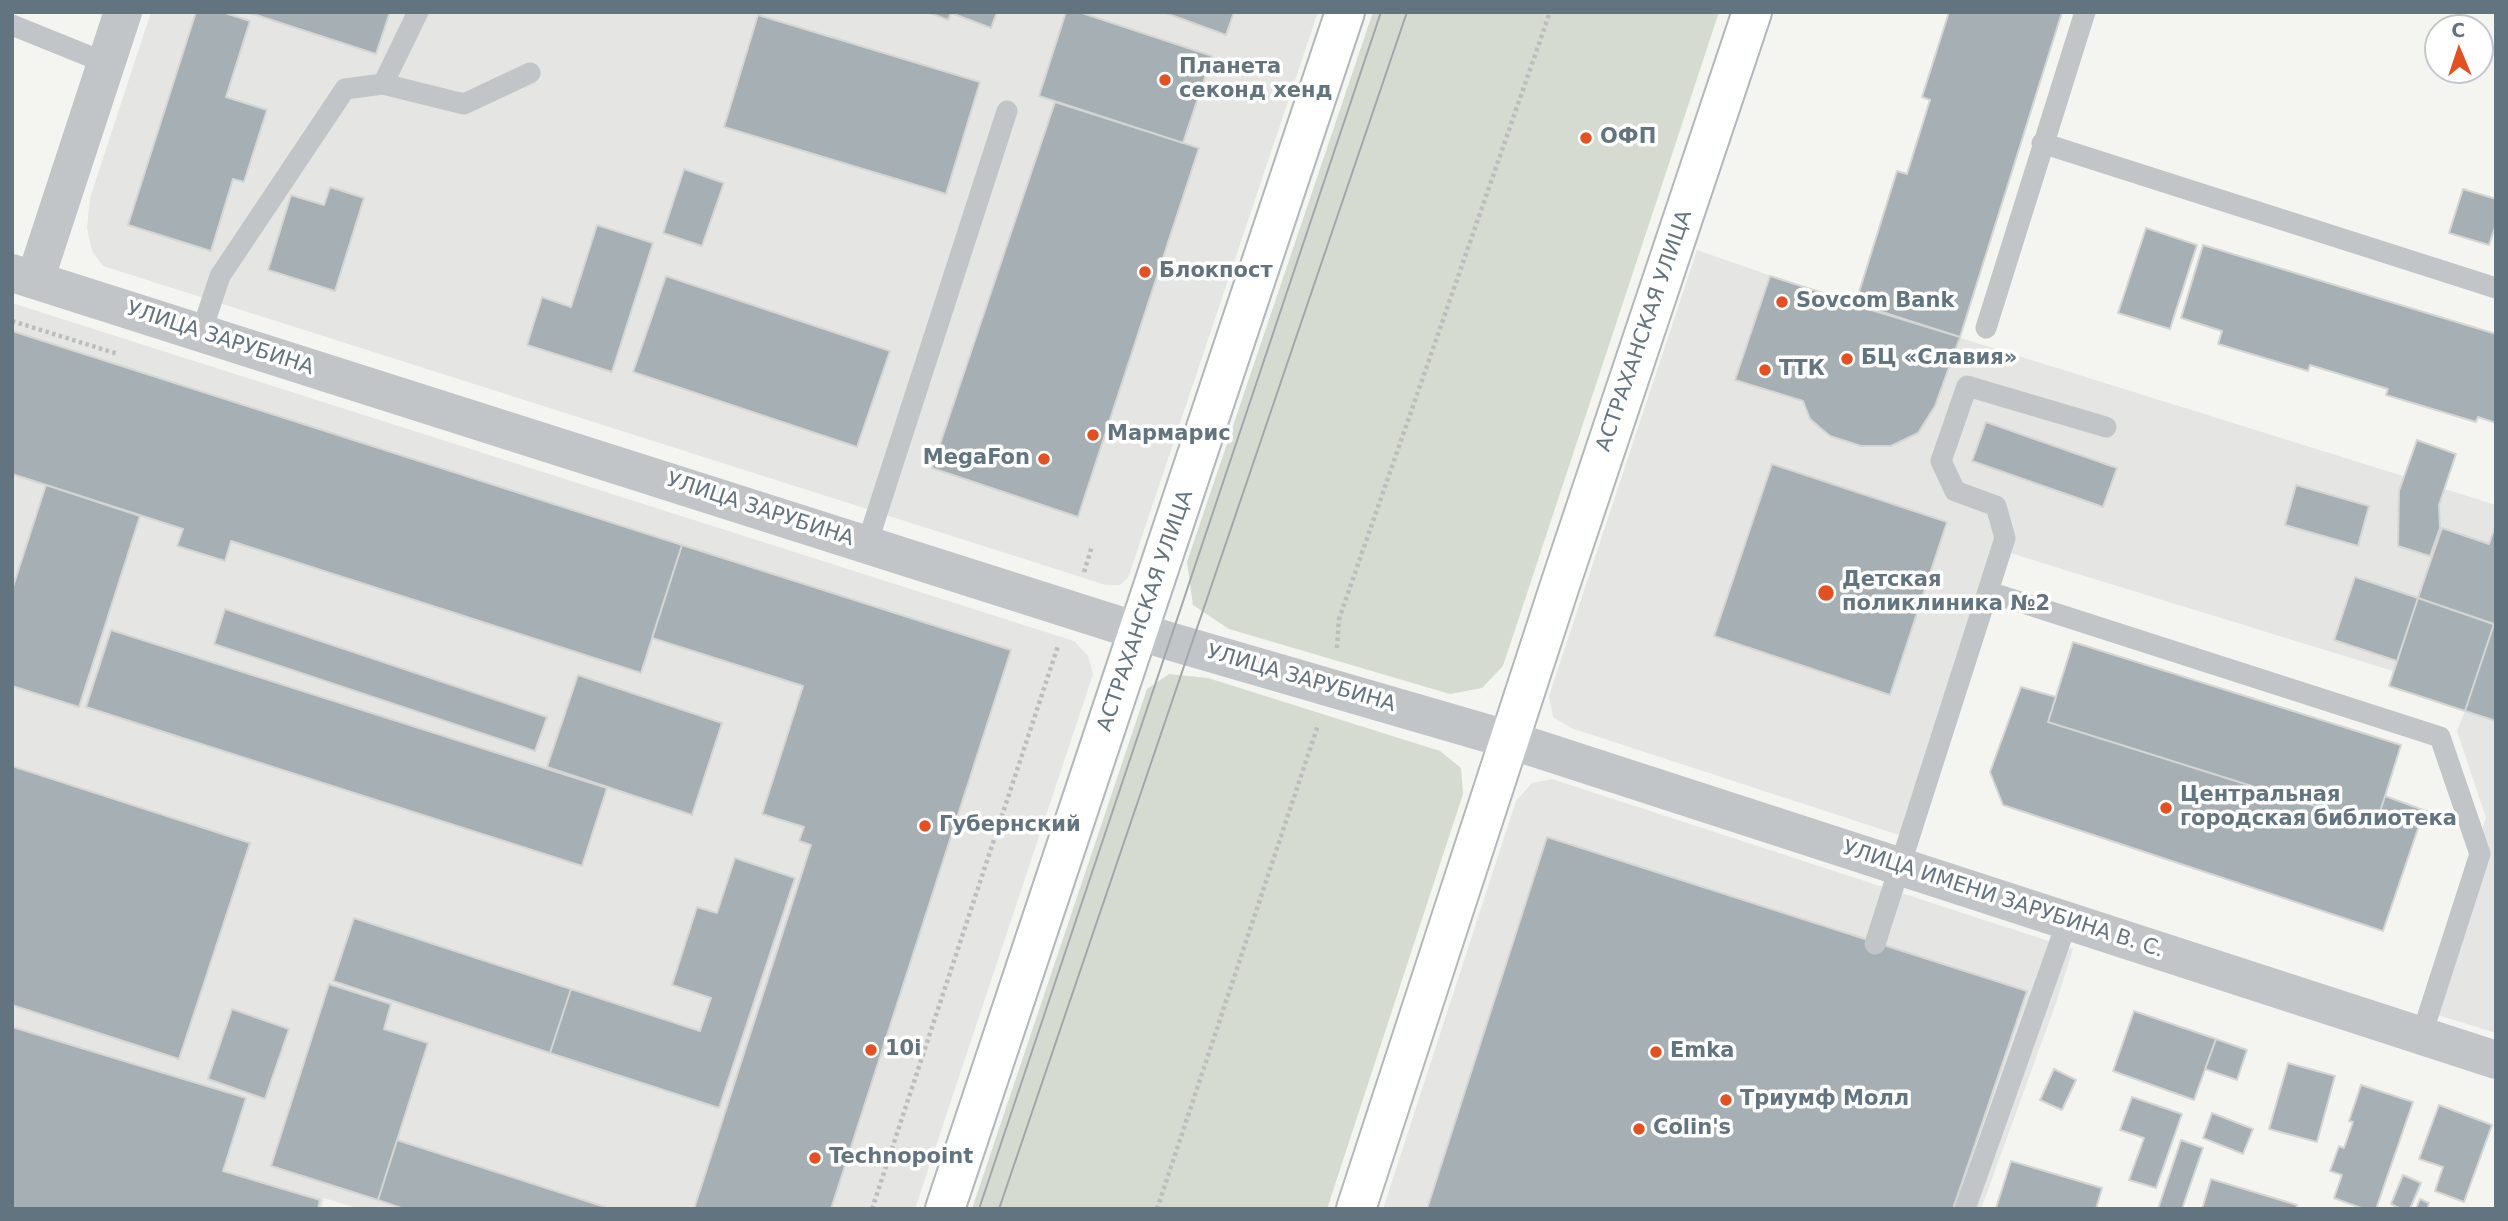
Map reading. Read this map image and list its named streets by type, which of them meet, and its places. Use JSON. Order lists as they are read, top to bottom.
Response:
{
  "streets": {
    "main road": ["АСТРАХАНСКАЯ УЛИЦА"],
    "street": ["УЛИЦА ЗАРУБИНА", "УЛИЦА ИМЕНИ ЗАРУБИНА В. С."]
  },
  "crossings": [
    ["АСТРАХАНСКАЯ УЛИЦА", "УЛИЦА ЗАРУБИНА"],
    ["АСТРАХАНСКАЯ УЛИЦА", "УЛИЦА ИМЕНИ ЗАРУБИНА В. С."],
    ["УЛИЦА ЗАРУБИНА", "УЛИЦА ИМЕНИ ЗАРУБИНА В. С."]
  ],
  "places": [
    "Планета секонд хенд",
    "ОФП",
    "Блокпост",
    "Sovcom Bank",
    "БЦ «Славия»",
    "ТТК",
    "Мармарис",
    "MegaFon",
    "Детская поликлиника №2",
    "Центральная городская библиотека",
    "Губернский",
    "10i",
    "Emka",
    "Триумф Молл",
    "Colin's",
    "Technopoint"
  ],
  "north": "top"
}
